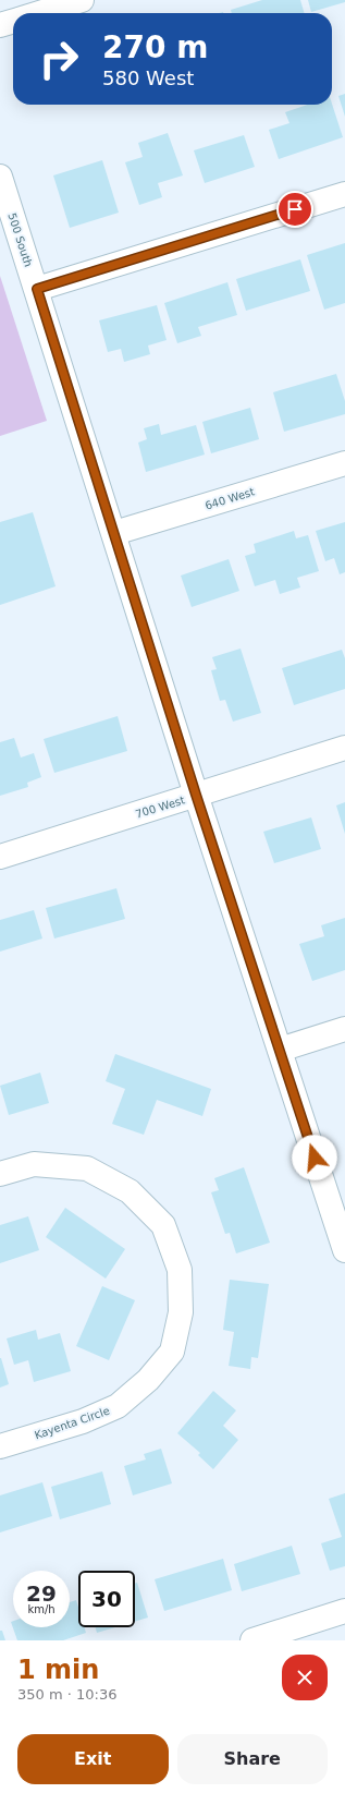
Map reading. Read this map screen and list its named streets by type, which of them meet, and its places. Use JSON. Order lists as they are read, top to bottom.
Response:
{
  "streets": {
    "street": [
      "500 South",
      "640 West",
      "700 West",
      "Kayenta Circle"
    ]
  },
  "crossings": [
    ["500 South", "640 West"],
    ["500 South", "700 West"]
  ],
  "page": {
    "turn": ["270 m", "580 West"],
    "speed": "29 km/h",
    "limit": "30",
    "heading": ["1 min", "350 m · 10:36"],
    "buttons": ["Exit", "Share"]
  }
}
